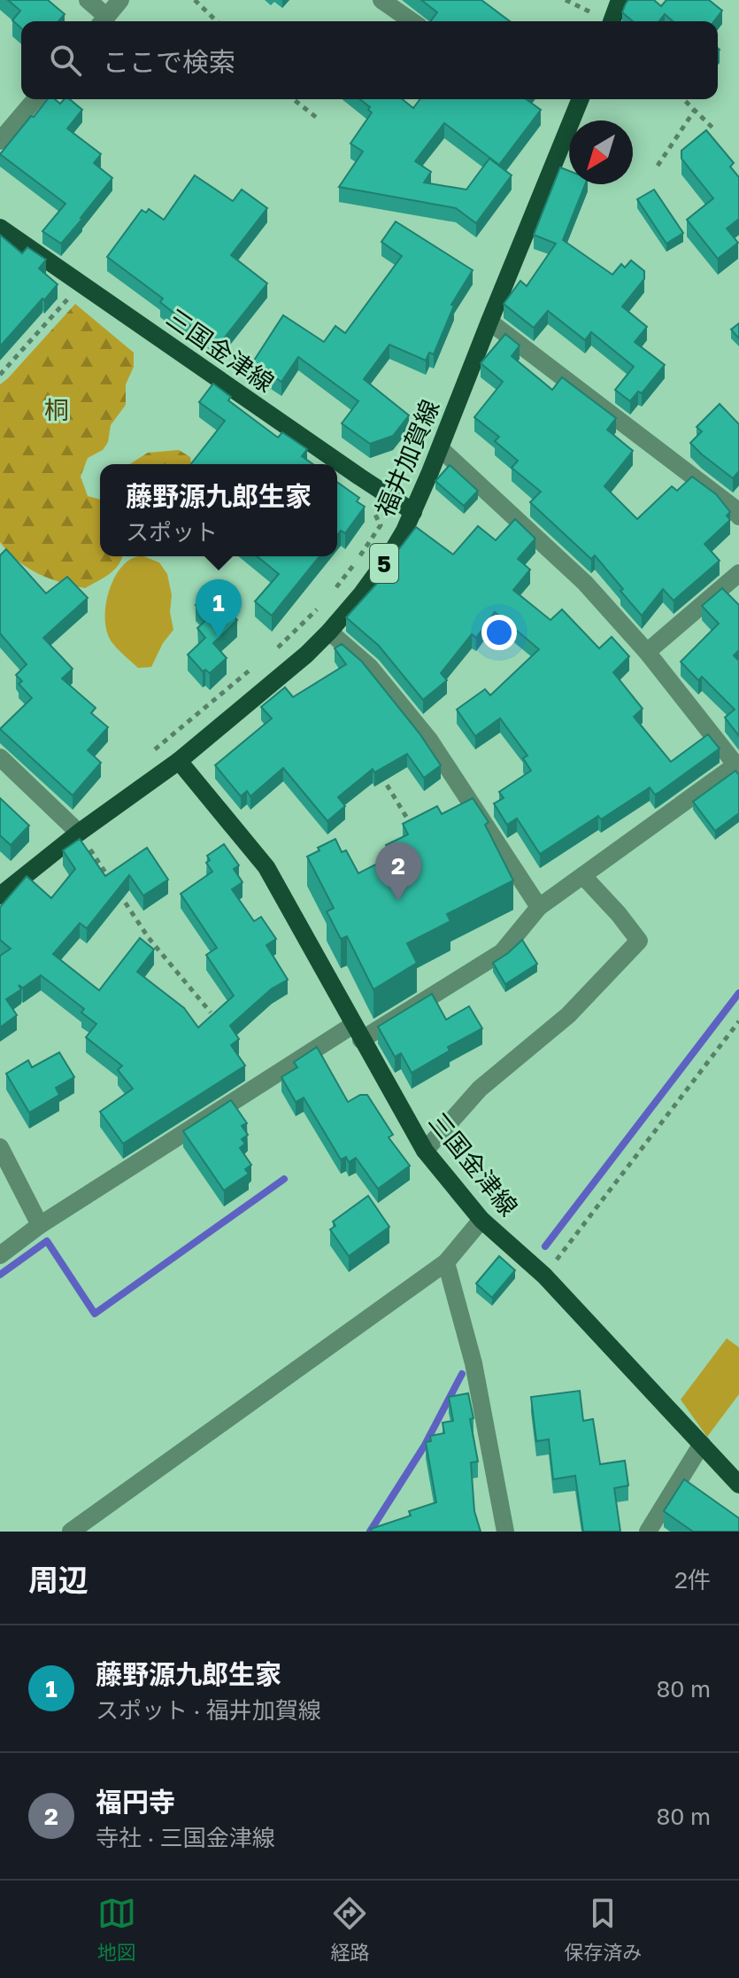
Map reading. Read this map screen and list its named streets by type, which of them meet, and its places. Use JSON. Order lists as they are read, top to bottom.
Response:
{
  "streets": {
    "main road": ["三国金津線", "福井加賀線", "5"]
  },
  "crossings": [
    ["三国金津線", "福井加賀線"]
  ],
  "parks": ["桐"],
  "north": "bottom left",
  "page": {
    "search": "ここで検索",
    "popup": ["藤野源九郎生家", "スポット"],
    "pins": ["1", "2"],
    "heading": ["周辺", "2件"],
    "list": [
      {
        "mark": "1",
        "name": "藤野源九郎生家",
        "note": "スポット · 福井加賀線",
        "value": "80 m"
      },
      {
        "mark": "2",
        "name": "福円寺",
        "note": "寺社 · 三国金津線",
        "value": "80 m"
      }
    ],
    "nav": ["地図", "経路", "保存済み"]
  }
}
